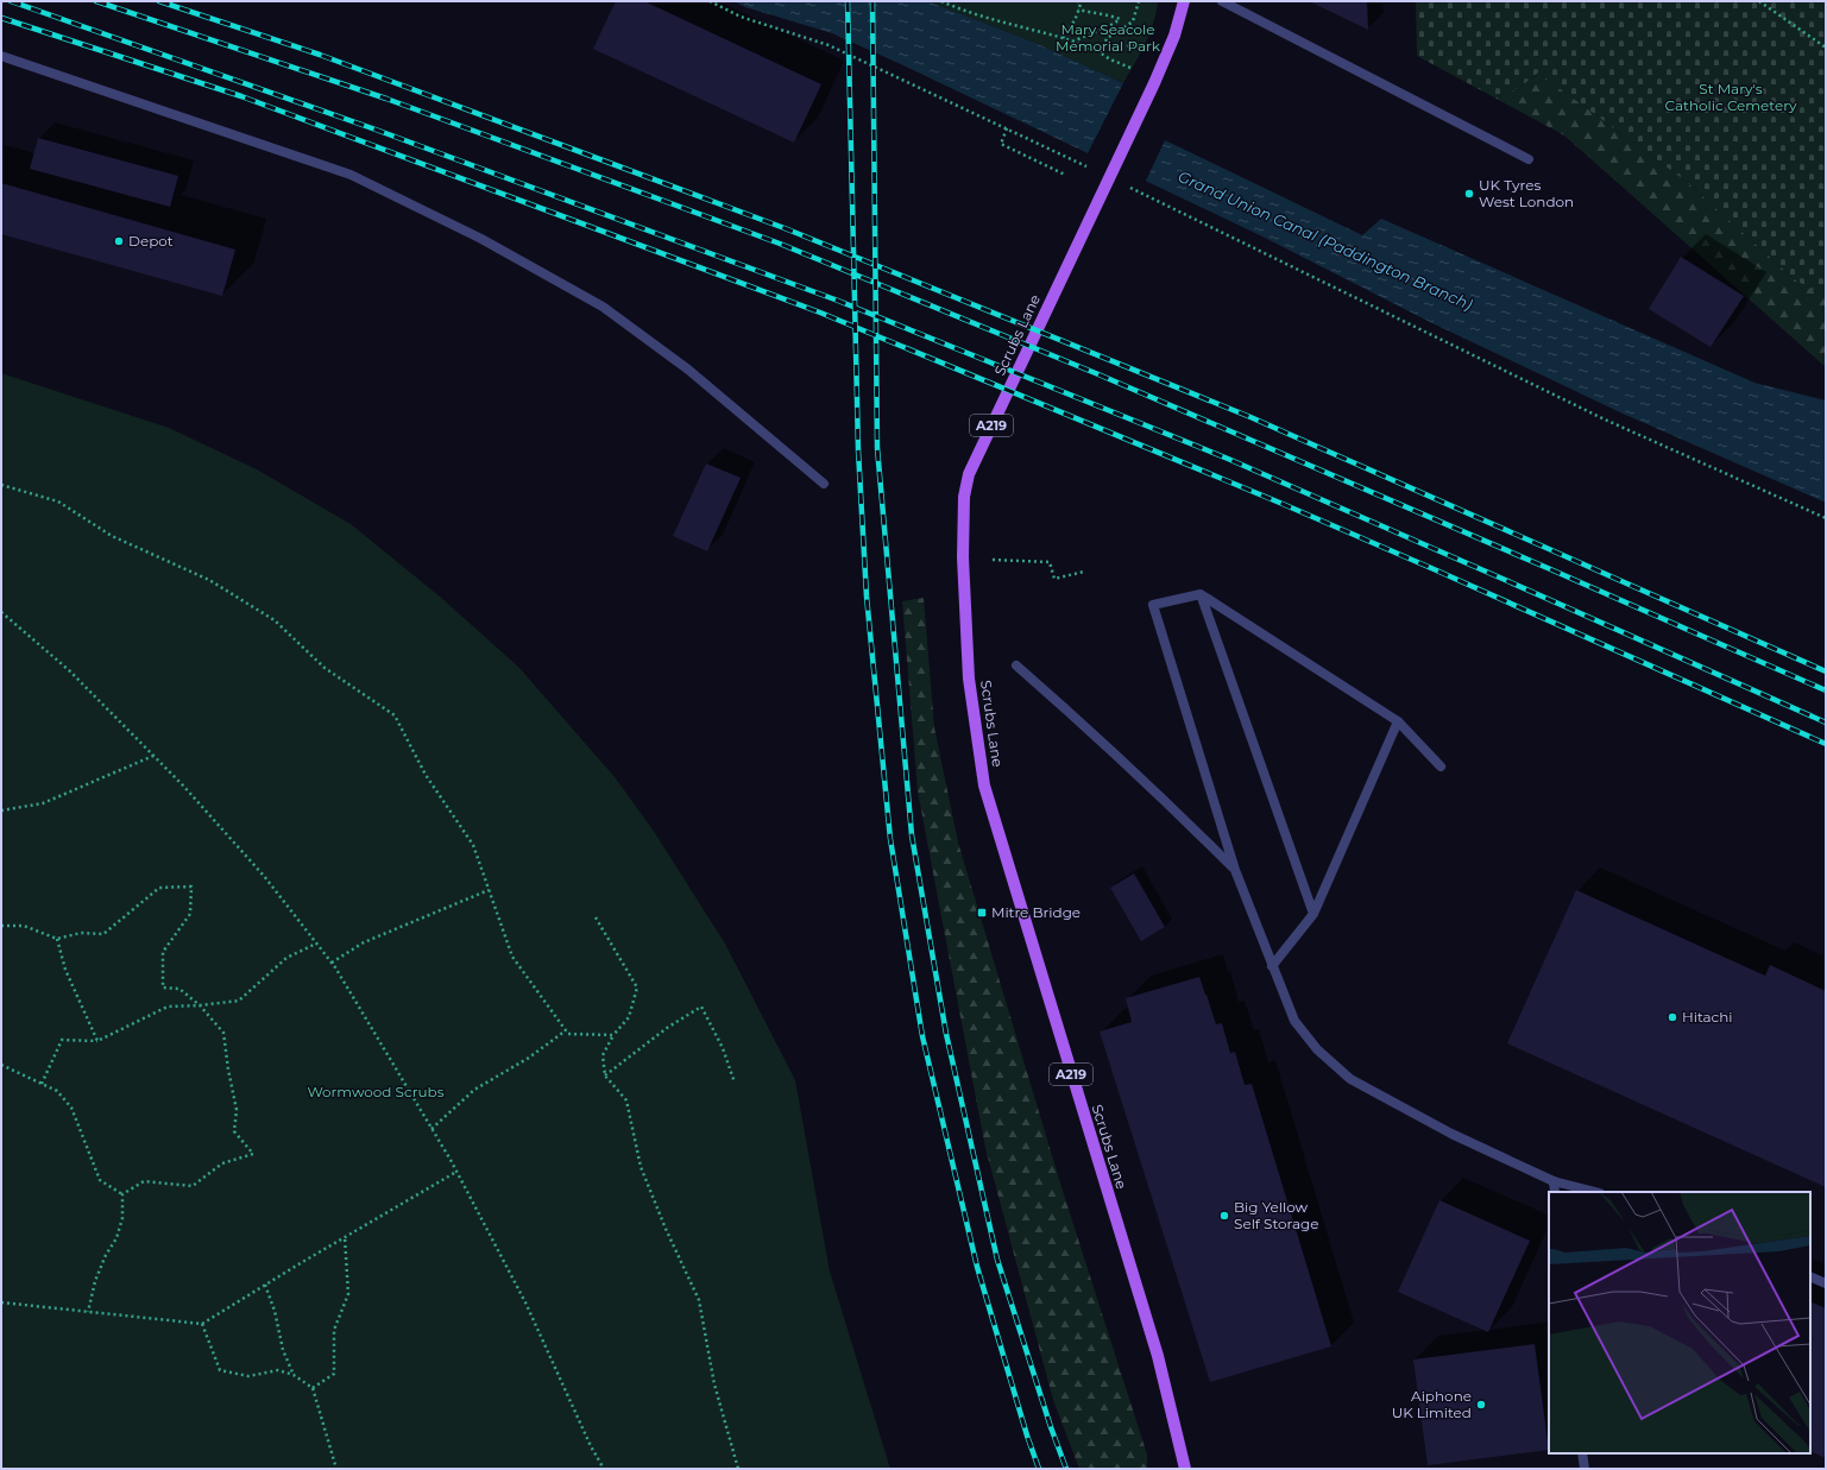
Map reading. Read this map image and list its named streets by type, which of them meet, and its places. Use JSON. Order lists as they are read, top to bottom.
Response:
{
  "streets": {
    "main road": ["Scrubs Lane", "A219"]
  },
  "water": ["Grand Union Canal (Paddington Branch)"],
  "parks": ["Mary Seacole Memorial Park", "St Mary's Catholic Cemetery", "Wormwood Scrubs"],
  "places": {
    "other": [
      "UK Tyres West London",
      "Depot",
      "Hitachi",
      "Big Yellow Self Storage",
      "Aiphone UK Limited"
    ],
    "transit": ["Mitre Bridge"]
  }
}
